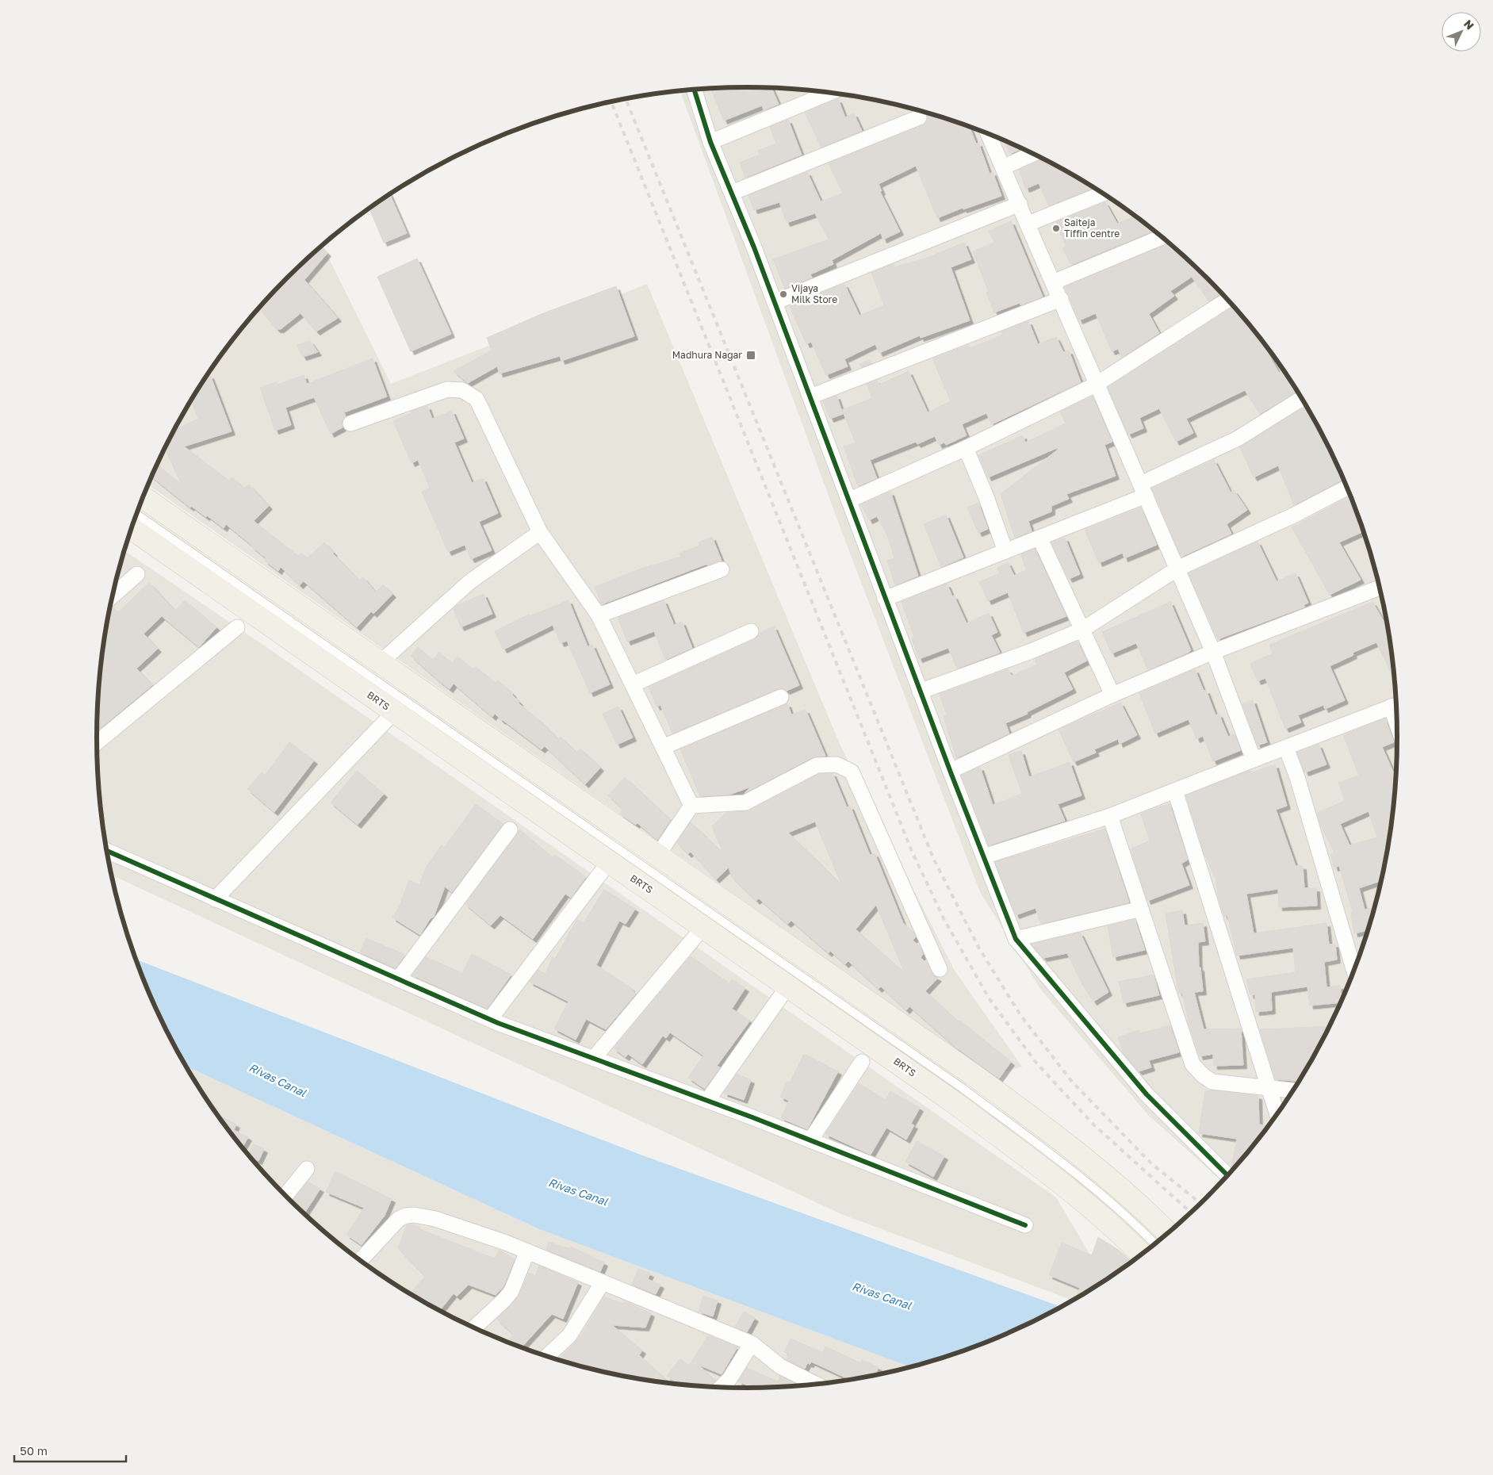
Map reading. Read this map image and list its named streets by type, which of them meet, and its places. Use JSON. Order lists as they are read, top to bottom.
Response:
{
  "streets": {
    "main road": ["BRTS"]
  },
  "water": ["Rivas Canal"],
  "places": {
    "other": ["Saiteja Tiffin centre", "Vijaya Milk Store"],
    "transit": ["Madhura Nagar"]
  },
  "scale_bar": "50 m",
  "north": "top right"
}
